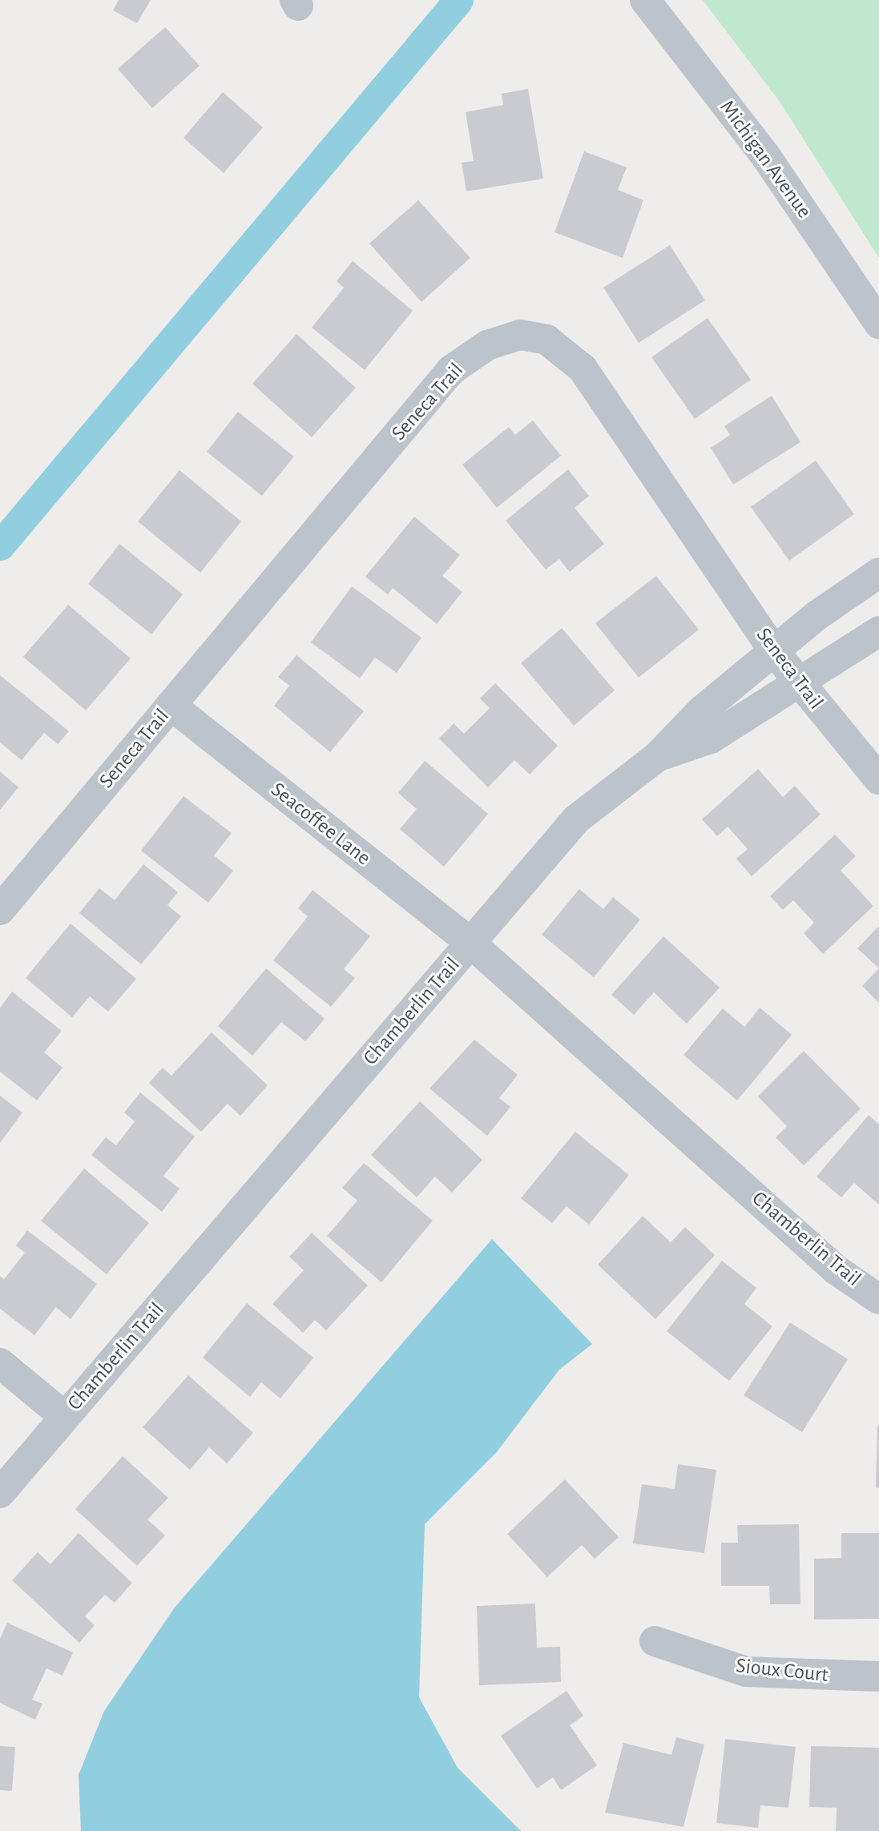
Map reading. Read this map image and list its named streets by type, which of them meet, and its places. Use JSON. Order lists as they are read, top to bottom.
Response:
{
  "streets": {
    "street": [
      "Michigan Avenue",
      "Seneca Trail",
      "Seacoffee Lane",
      "Chamberlin Trail",
      "Sioux Court"
    ]
  },
  "crossings": [
    ["Seneca Trail", "Seacoffee Lane"],
    ["Seacoffee Lane", "Chamberlin Trail"]
  ]
}
